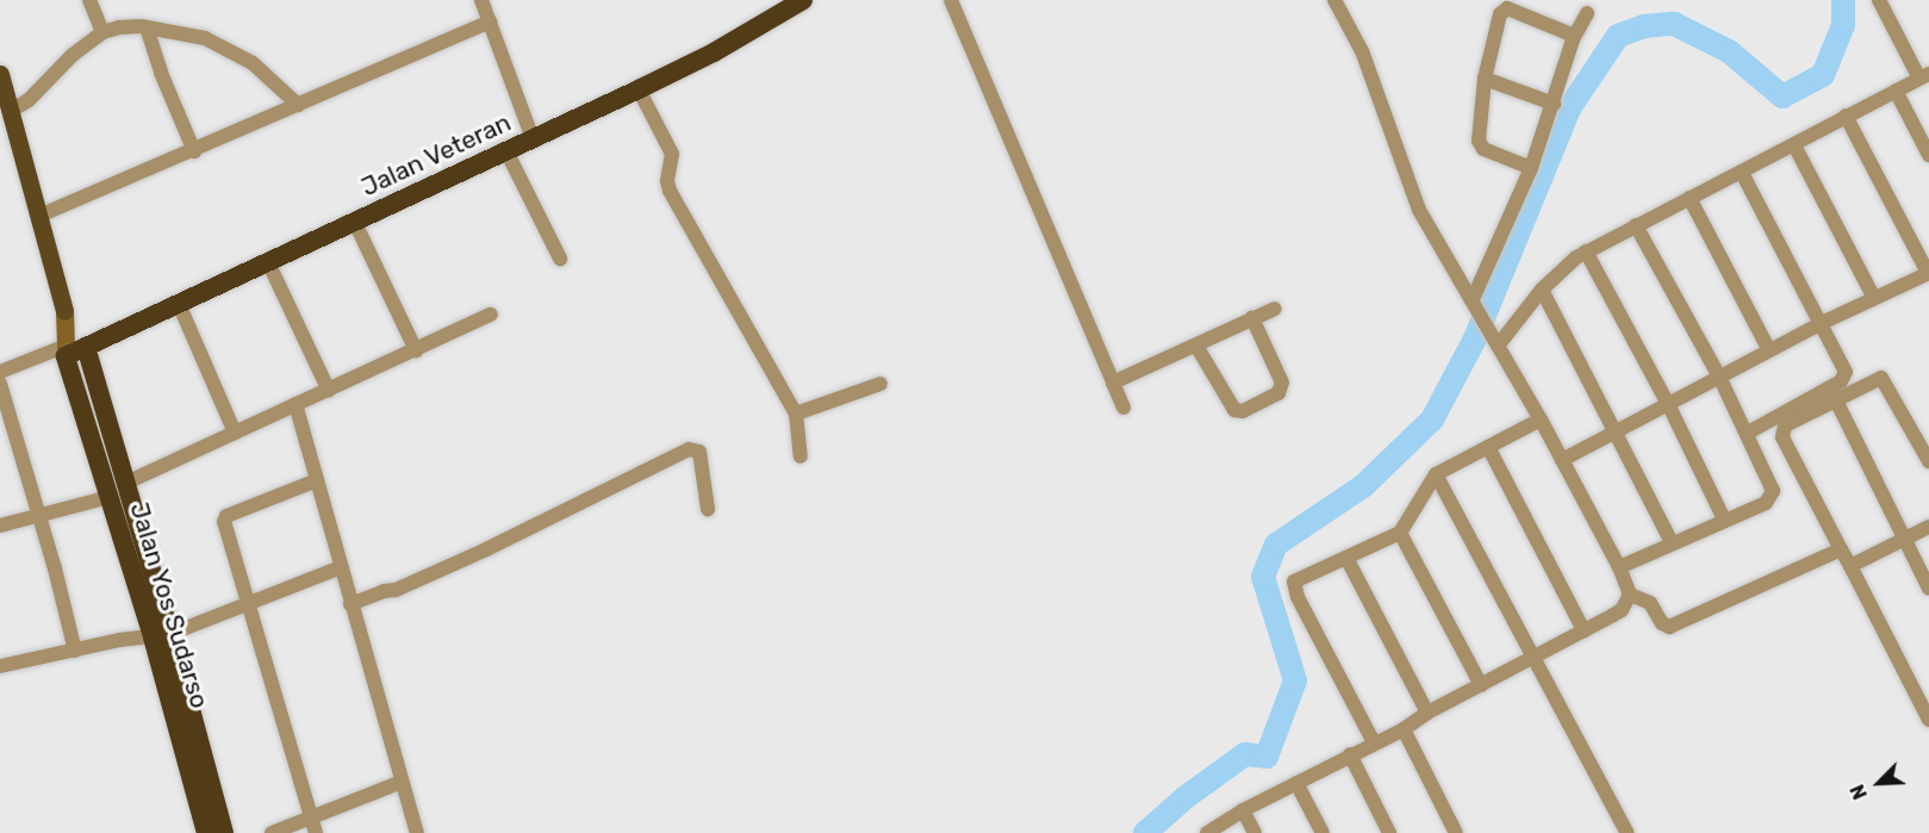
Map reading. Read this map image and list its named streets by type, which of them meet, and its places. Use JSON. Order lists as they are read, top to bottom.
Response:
{
  "streets": {
    "highway": ["Jalan Veteran", "Jalan Yos Sudarso"]
  },
  "crossings": [
    ["Jalan Veteran", "Jalan Yos Sudarso"]
  ],
  "north": "bottom left"
}
